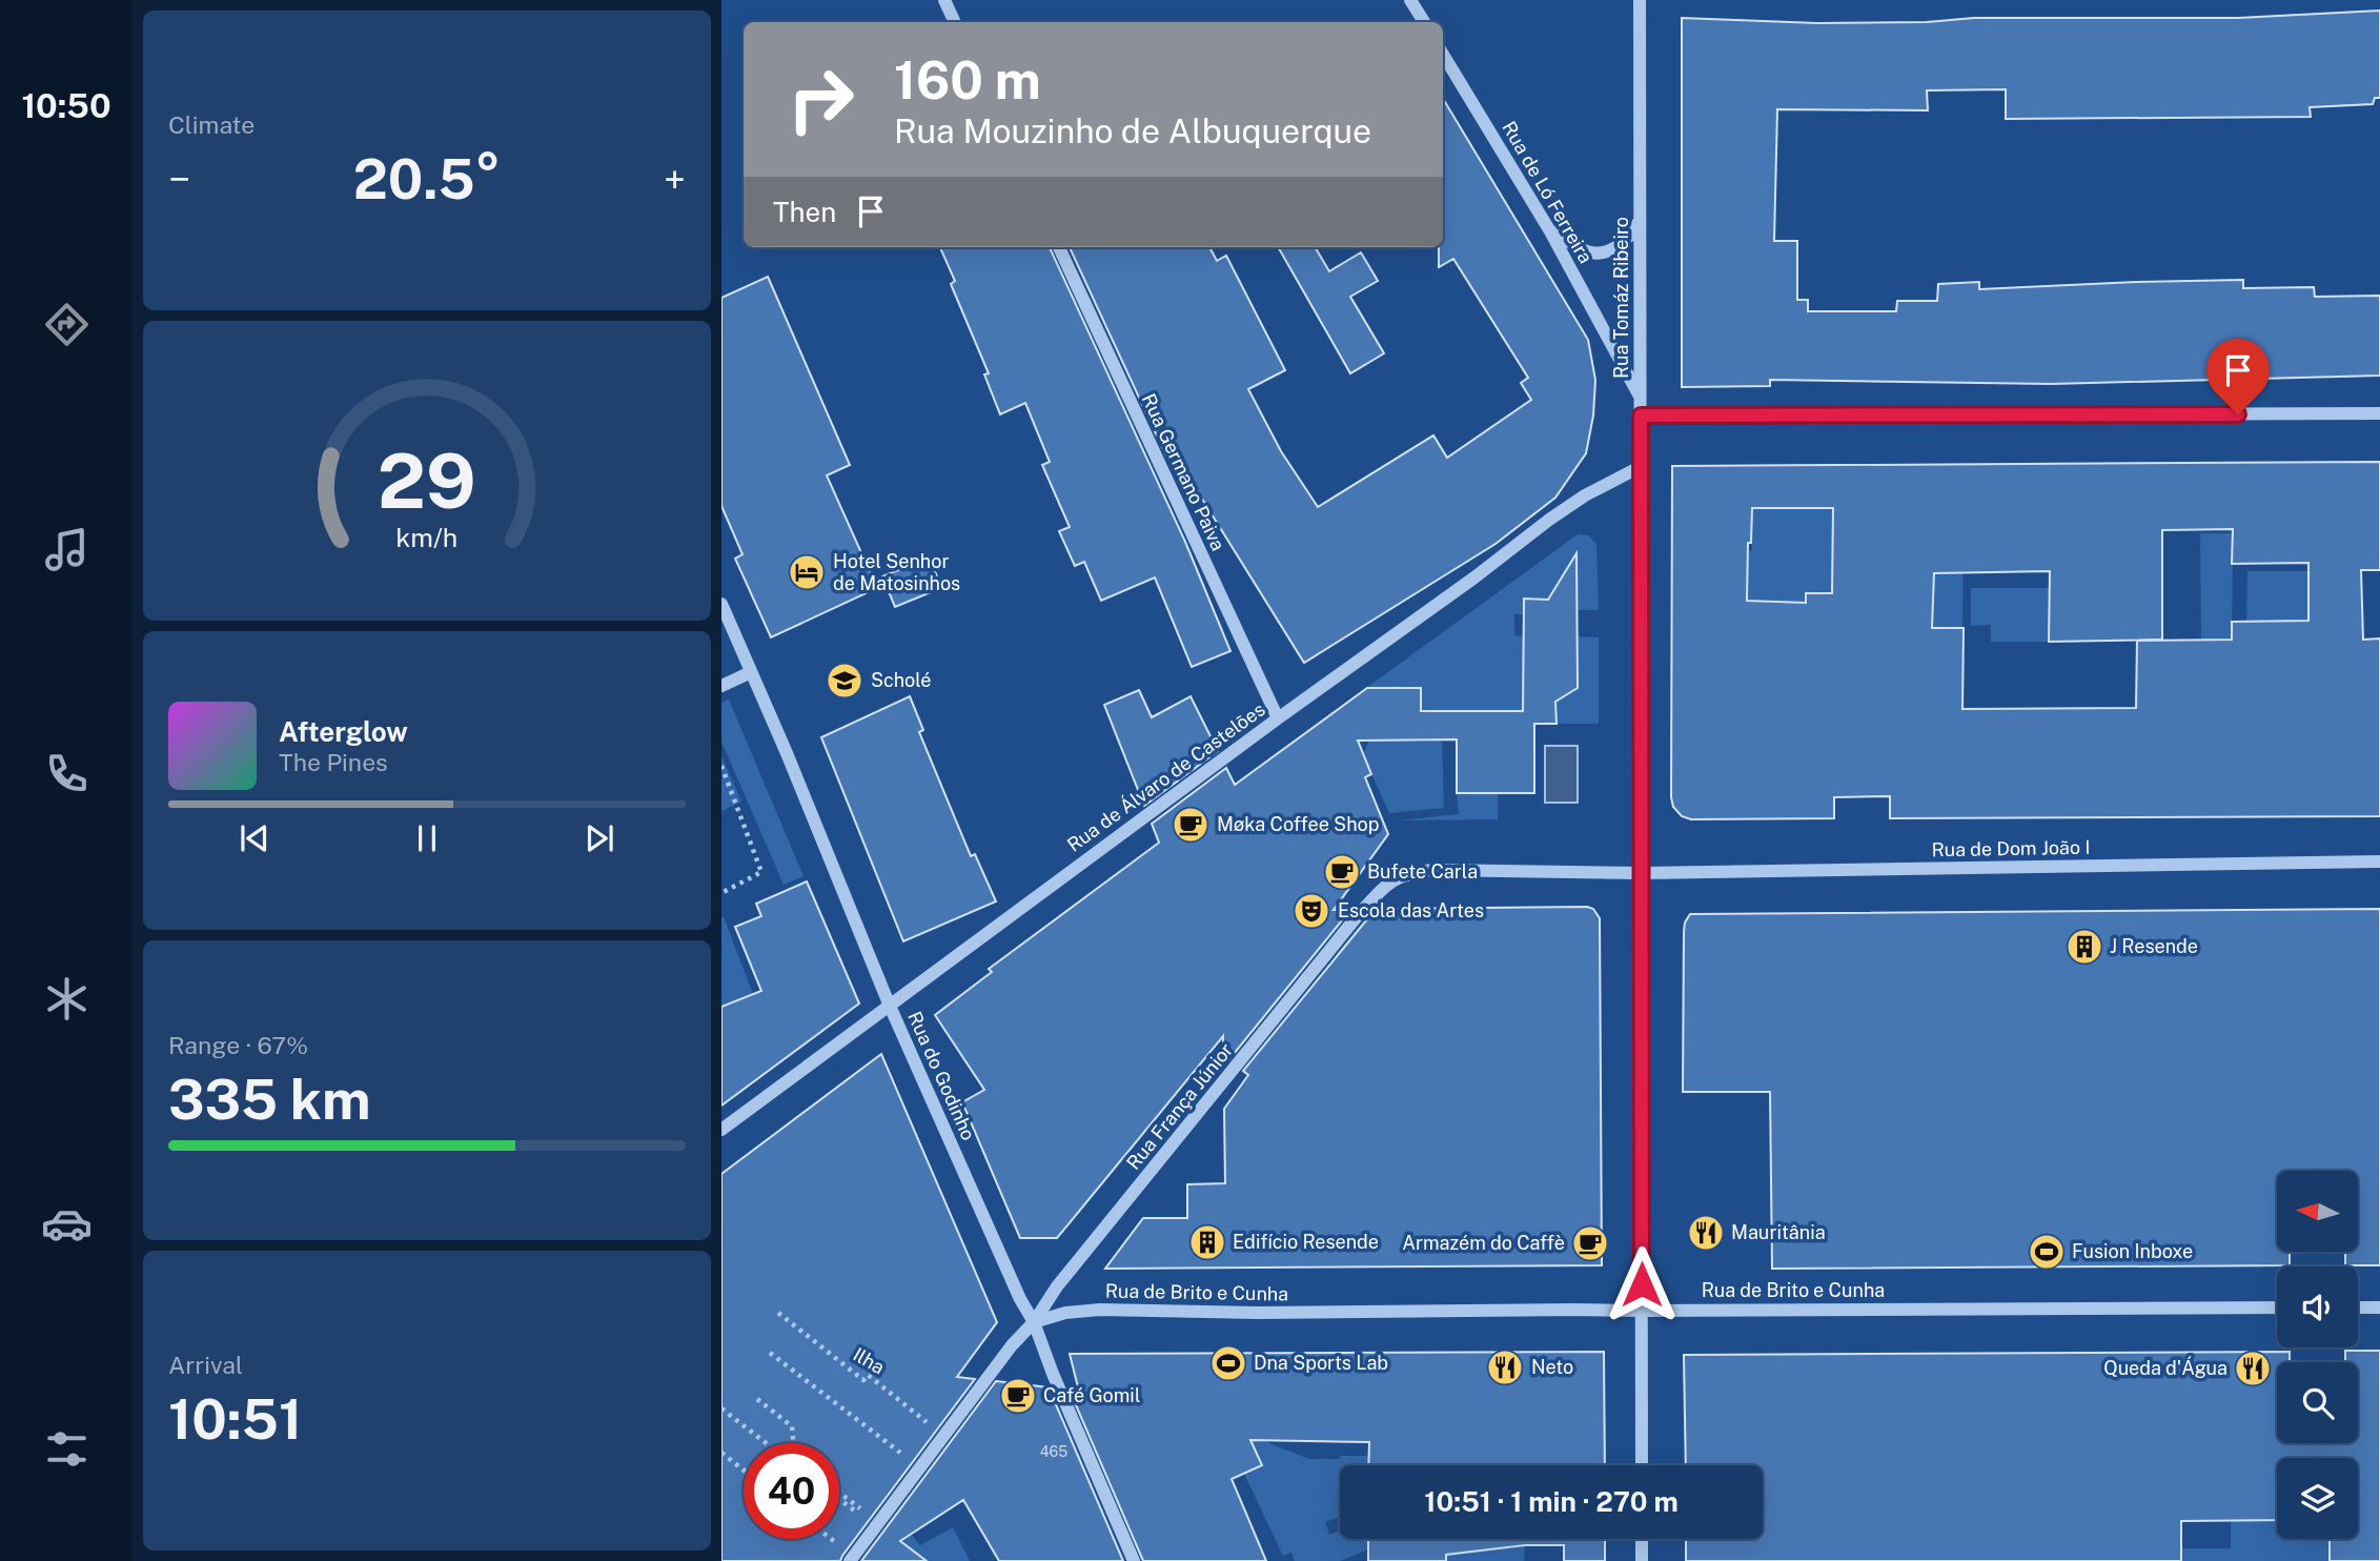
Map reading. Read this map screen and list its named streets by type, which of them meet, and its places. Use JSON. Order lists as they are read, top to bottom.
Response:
{
  "streets": {
    "street": [
      "Rua de Ló Ferreira",
      "Rua Tomáz Ribeiro",
      "Rua Germano Paiva",
      "Rua de Álvaro de Castelões",
      "Rua de Dom João I",
      "Rua do Godinho",
      "Rua França Júnior",
      "Rua de Brito e Cunha"
    ],
    "path": ["Ilha"]
  },
  "crossings": [
    ["Rua de Ló Ferreira", "Rua Tomáz Ribeiro"],
    ["Rua Tomáz Ribeiro", "Rua de Álvaro de Castelões"],
    ["Rua Tomáz Ribeiro", "Rua de Dom João I"],
    ["Rua Tomáz Ribeiro", "Rua França Júnior"],
    ["Rua Tomáz Ribeiro", "Rua de Brito e Cunha"],
    ["Rua Germano Paiva", "Rua de Álvaro de Castelões"],
    ["Rua de Álvaro de Castelões", "Rua do Godinho"],
    ["Rua de Dom João I", "Rua França Júnior"],
    ["Rua do Godinho", "Rua França Júnior"],
    ["Rua do Godinho", "Rua de Brito e Cunha"],
    ["Rua França Júnior", "Rua de Brito e Cunha"],
    ["Rua França Júnior", "Ilha"]
  ],
  "places": {
    "hotel": ["Hotel Senhor de Matosinhos"],
    "school or university": ["Scholé"],
    "cafe": [
      "Møka Coffee Shop",
      "Bufete Carla",
      "Armazém do Caffè",
      "Café Gomil"
    ],
    "theatre": ["Escola das Artes"],
    "building": ["J Resende", "Edifício Resende"],
    "restaurant": ["Mauritânia", "Neto", "Queda d'Água"],
    "sports": ["Fusion Inboxe", "Dna Sports Lab"]
  },
  "house_numbers": ["465"],
  "north": "left",
  "page": {
    "tabs": "10:50",
    "tile": [
      "Climate",
      ["Range · 67%", "335 km"],
      ["Arrival", "10:51"]
    ],
    "turn": ["160 m", "Rua Mouzinho de Albuquerque"],
    "heat": ["−", "20.5°", "+"],
    "then": "Then",
    "song": ["Afterglow", "The Pines"],
    "limit": "40",
    "trip": "10:51 · 1 min · 270 m",
    "gauge": ["29", "km/h"]
  }
}
